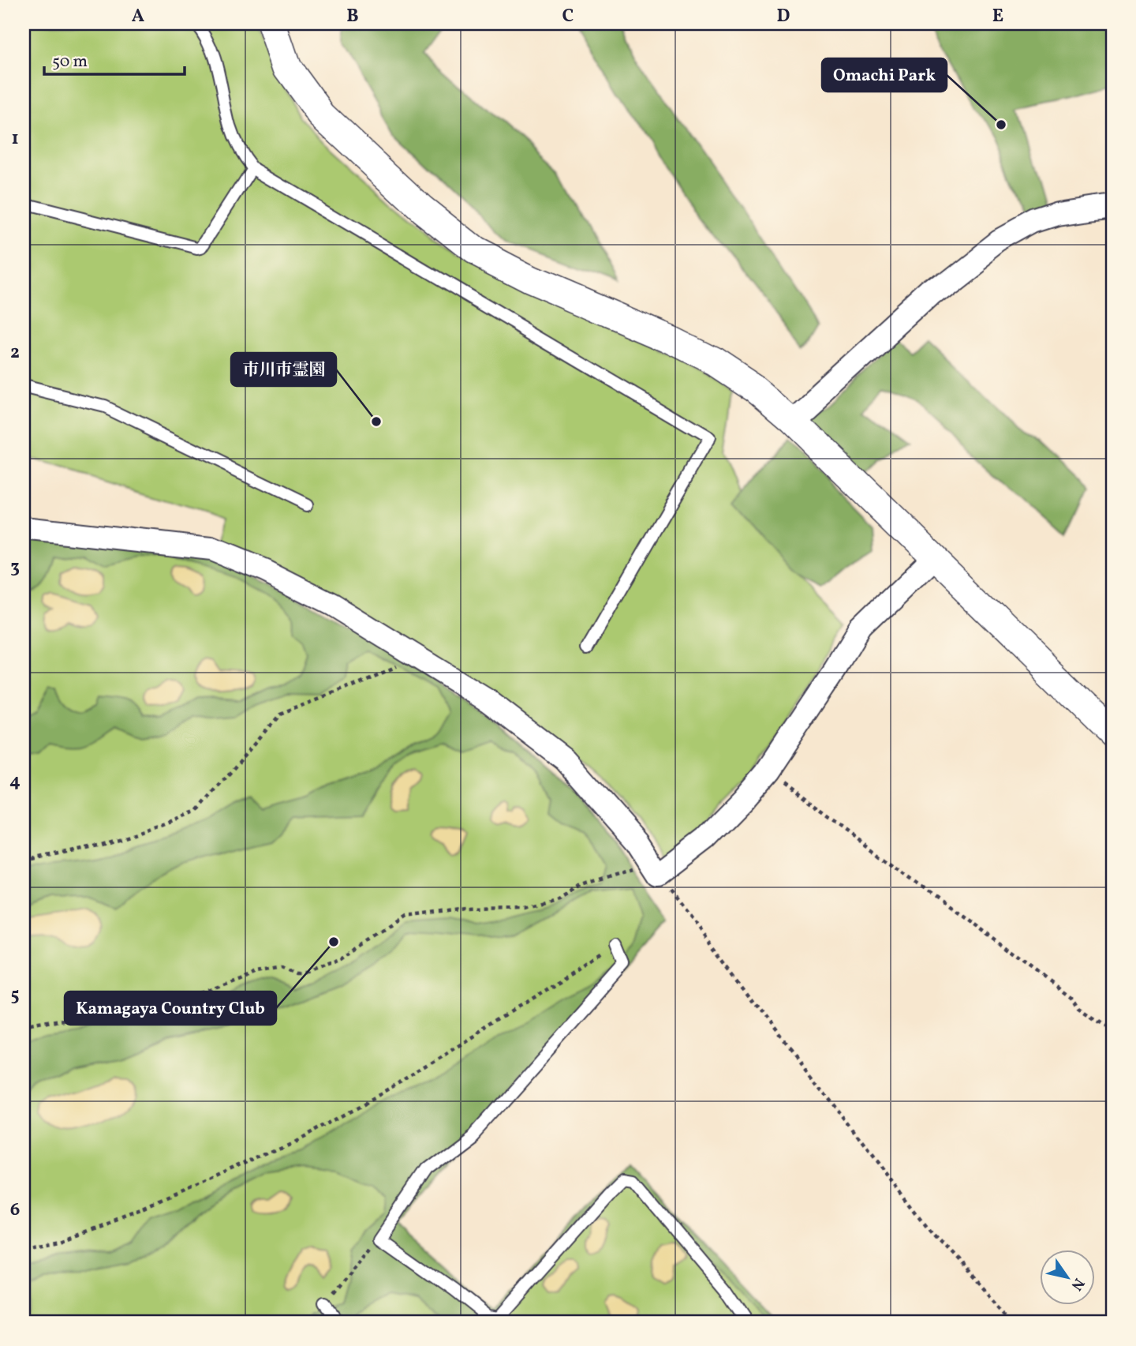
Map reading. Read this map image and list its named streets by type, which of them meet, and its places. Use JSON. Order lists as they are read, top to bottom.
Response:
{
  "places": ["Omachi Park", "市川市霊園", "Kamagaya Country Club"],
  "scale_bar": "50 m",
  "north": "bottom right",
  "grid": {
    "columns": [
      "A",
      "B",
      "C",
      "D",
      "E"
    ],
    "rows": [
      "1",
      "2",
      "3",
      "4",
      "5",
      "6"
    ]
  }
}
